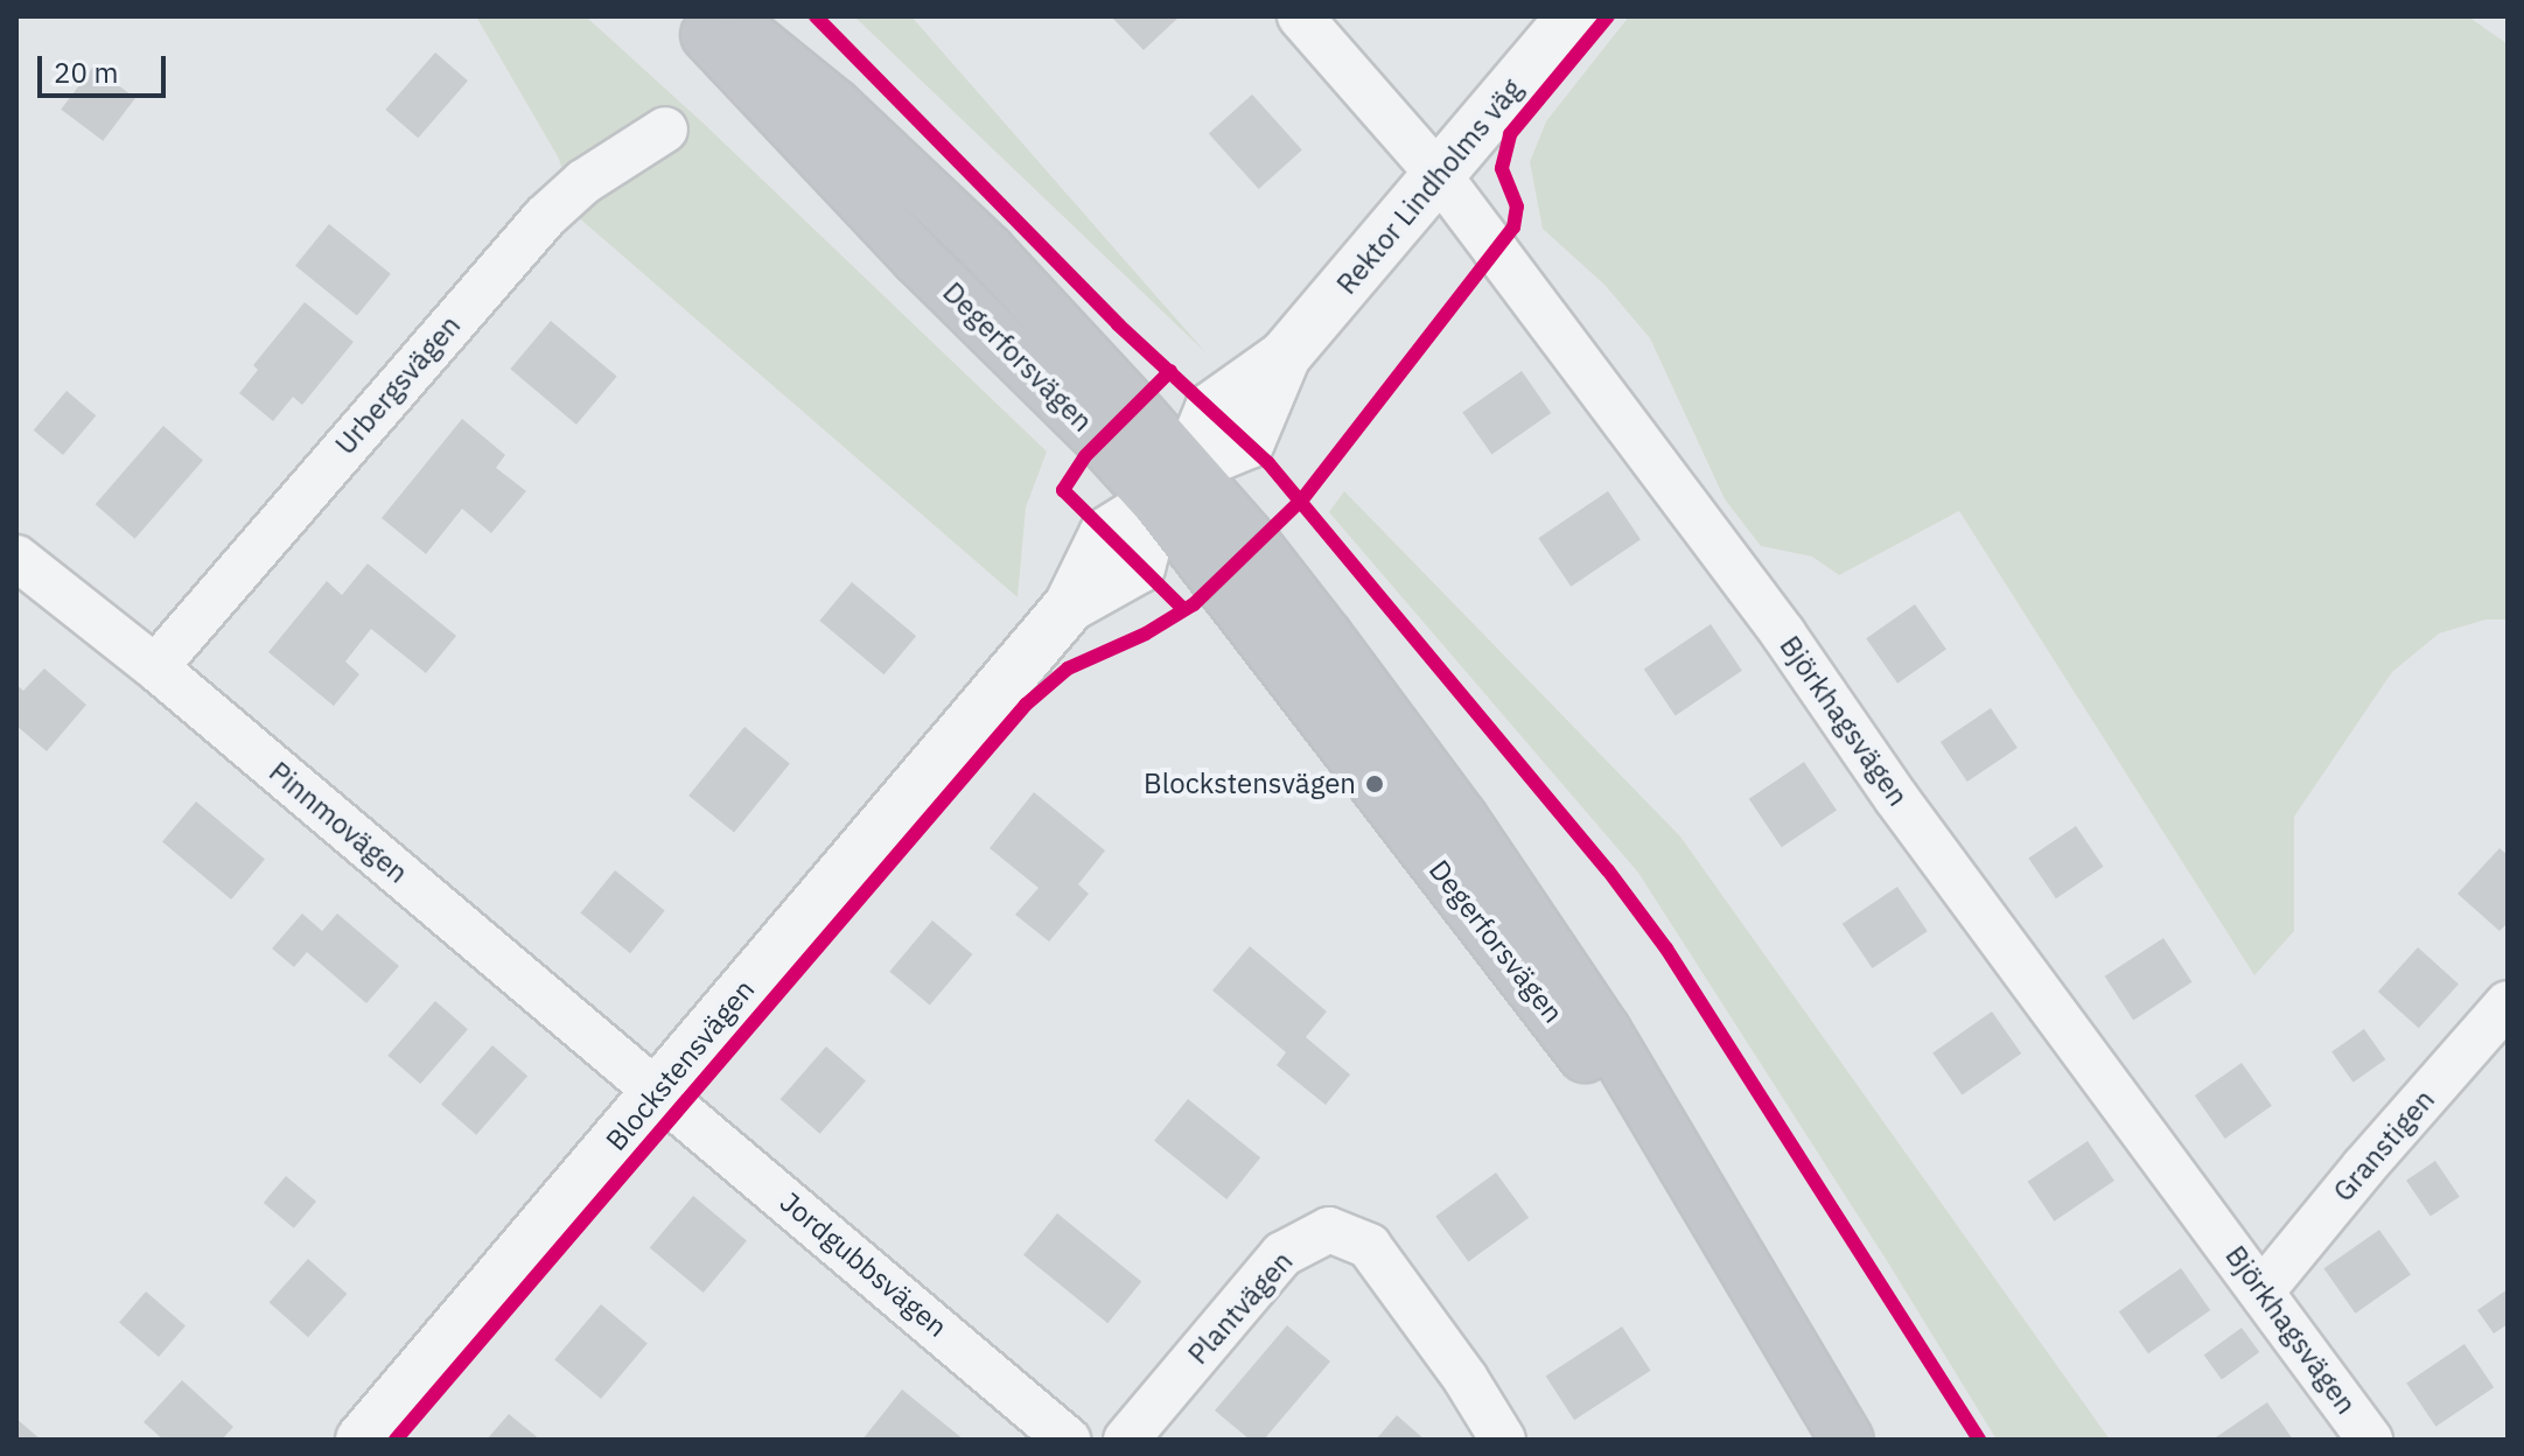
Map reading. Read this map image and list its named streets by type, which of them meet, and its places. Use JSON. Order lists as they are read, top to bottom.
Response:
{
  "streets": {
    "main road": ["Degerforsvägen"],
    "street": [
      "Rektor Lindholms väg",
      "Urbergsvägen",
      "Björkhagsvägen",
      "Pinnmovägen",
      "Blockstensvägen",
      "Granstigen",
      "Jordgubbsvägen",
      "Plantvägen"
    ]
  },
  "crossings": [
    ["Rektor Lindholms väg", "Degerforsvägen"],
    ["Rektor Lindholms väg", "Björkhagsvägen"],
    ["Rektor Lindholms väg", "Blockstensvägen"],
    ["Degerforsvägen", "Blockstensvägen"],
    ["Urbergsvägen", "Pinnmovägen"],
    ["Björkhagsvägen", "Granstigen"],
    ["Pinnmovägen", "Blockstensvägen"],
    ["Pinnmovägen", "Jordgubbsvägen"],
    ["Blockstensvägen", "Jordgubbsvägen"]
  ],
  "places": ["Blockstensvägen"],
  "scale_bar": "20 m"
}
